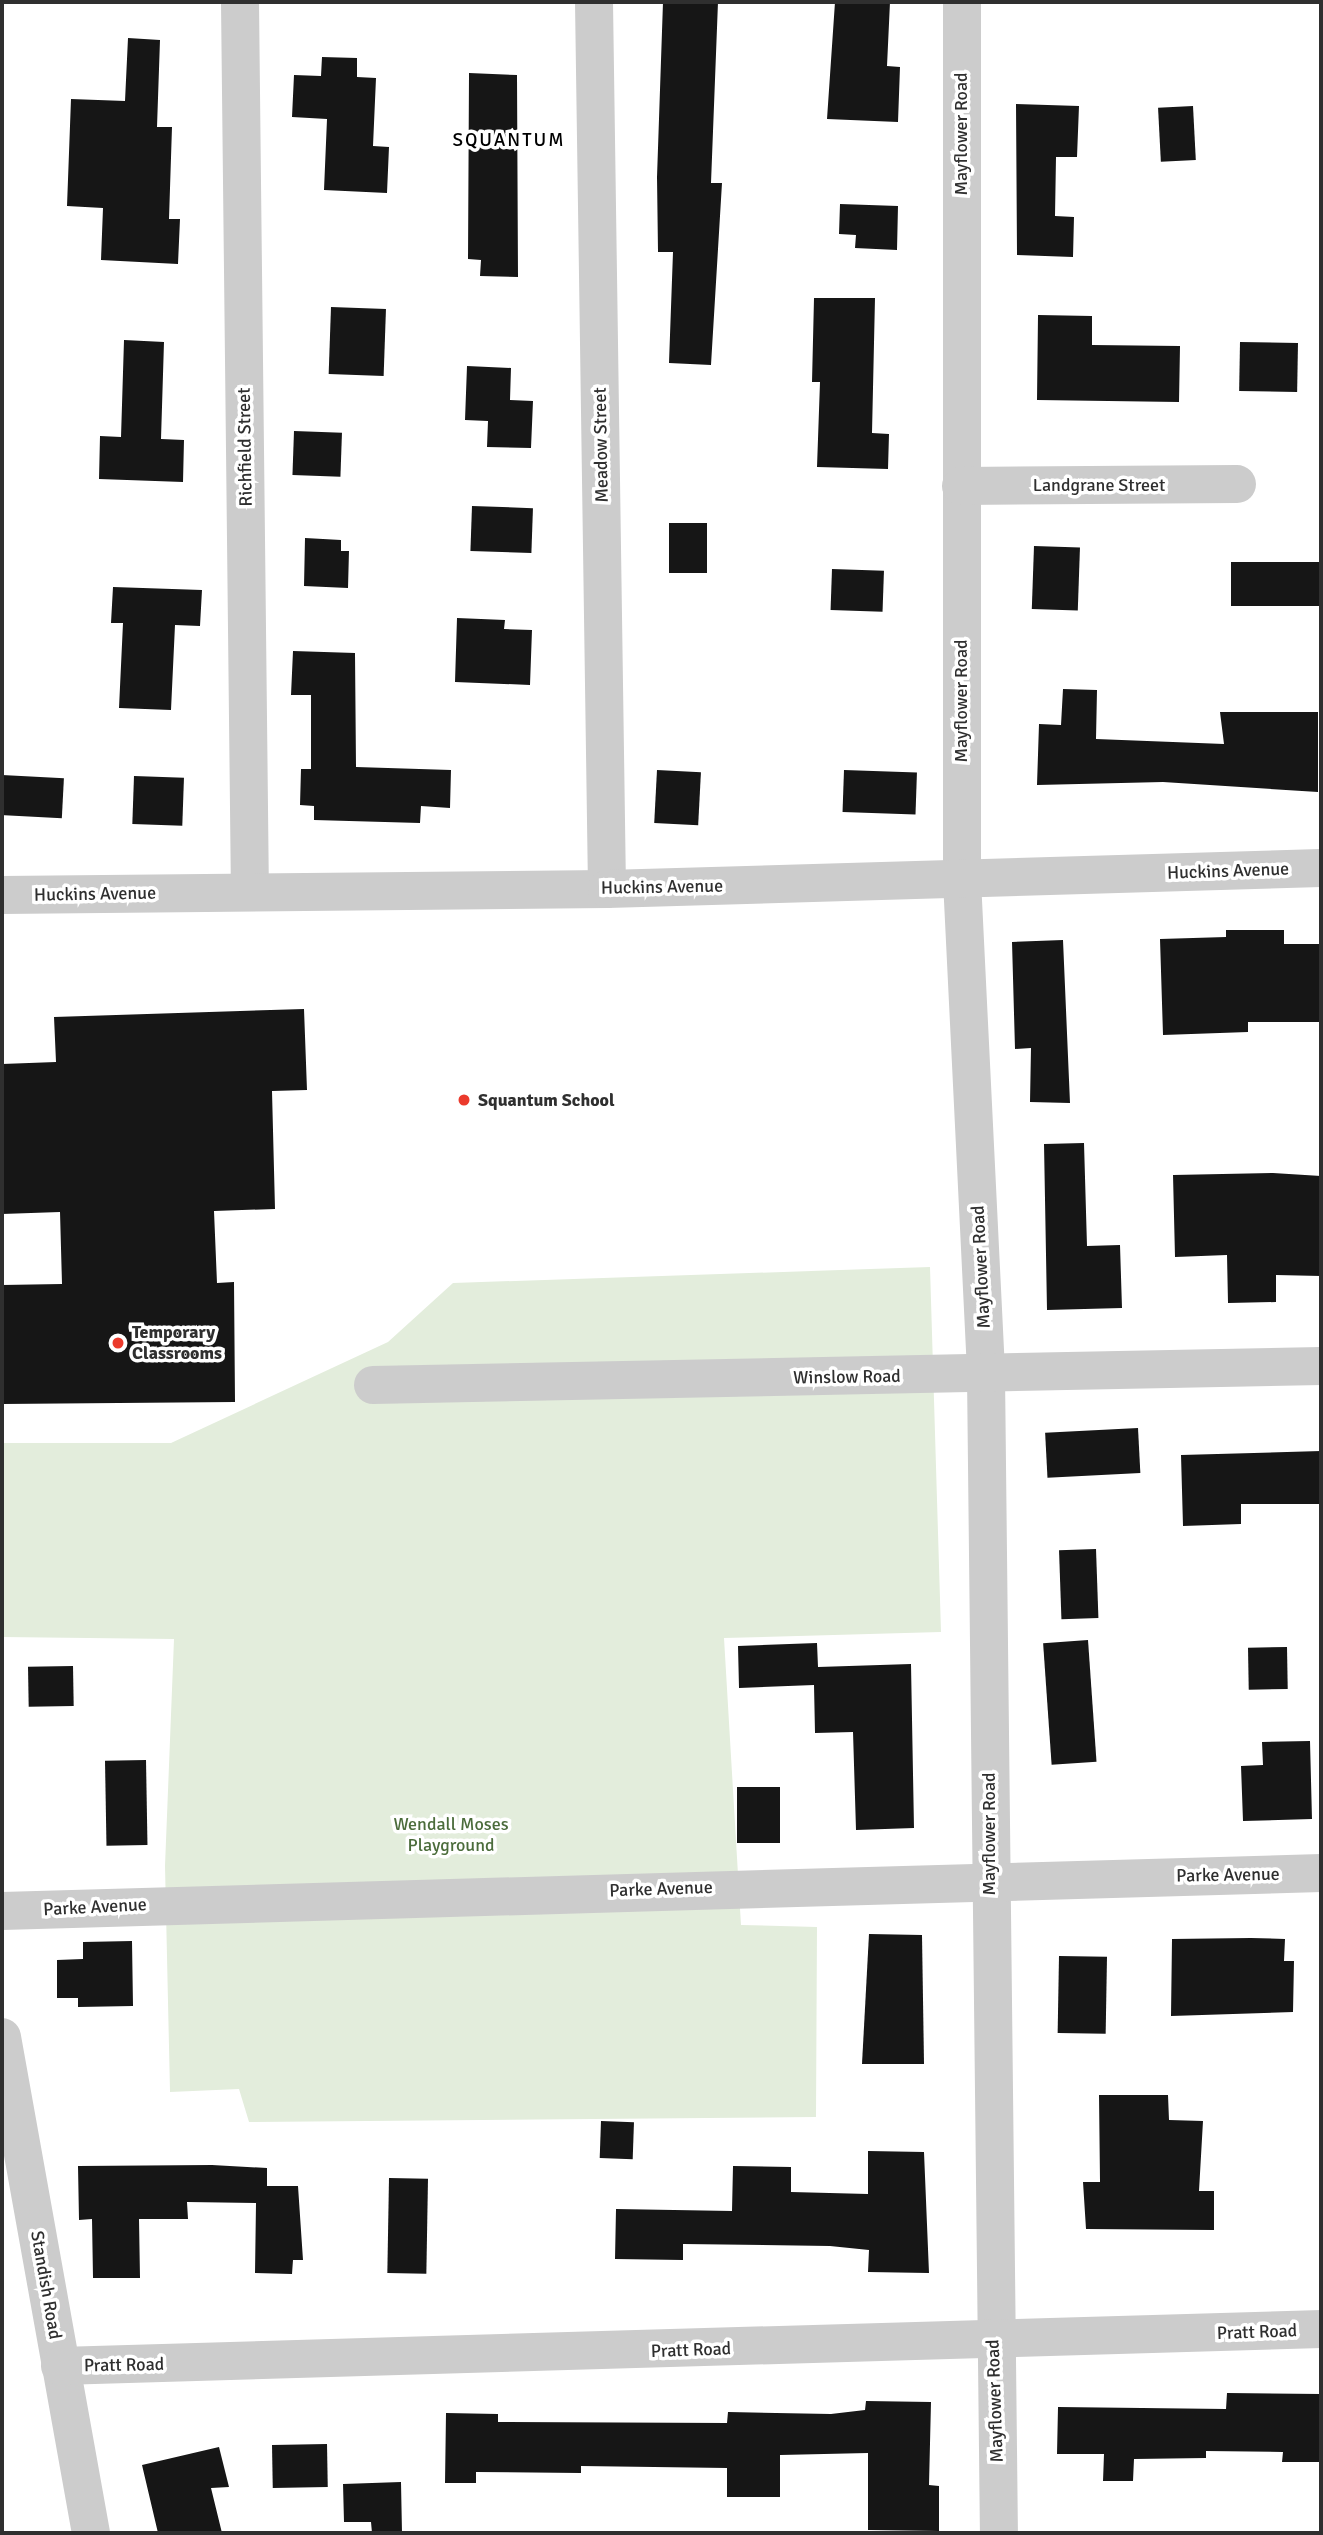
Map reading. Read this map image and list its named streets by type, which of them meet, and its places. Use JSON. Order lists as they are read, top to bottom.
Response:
{
  "streets": {
    "street": [
      "Mayflower Road",
      "Meadow Street",
      "Richfield Street",
      "Landgrane Street",
      "Huckins Avenue",
      "Winslow Road",
      "Parke Avenue",
      "Standish Road",
      "Pratt Road"
    ]
  },
  "crossings": [
    ["Mayflower Road", "Landgrane Street"],
    ["Mayflower Road", "Huckins Avenue"],
    ["Mayflower Road", "Winslow Road"],
    ["Mayflower Road", "Parke Avenue"],
    ["Mayflower Road", "Pratt Road"],
    ["Meadow Street", "Huckins Avenue"],
    ["Richfield Street", "Huckins Avenue"],
    ["Standish Road", "Pratt Road"]
  ],
  "districts": ["SQUANTUM"],
  "parks": ["Wendall Moses Playground"],
  "places": ["Squantum School", "Temporary Classrooms"]
}
